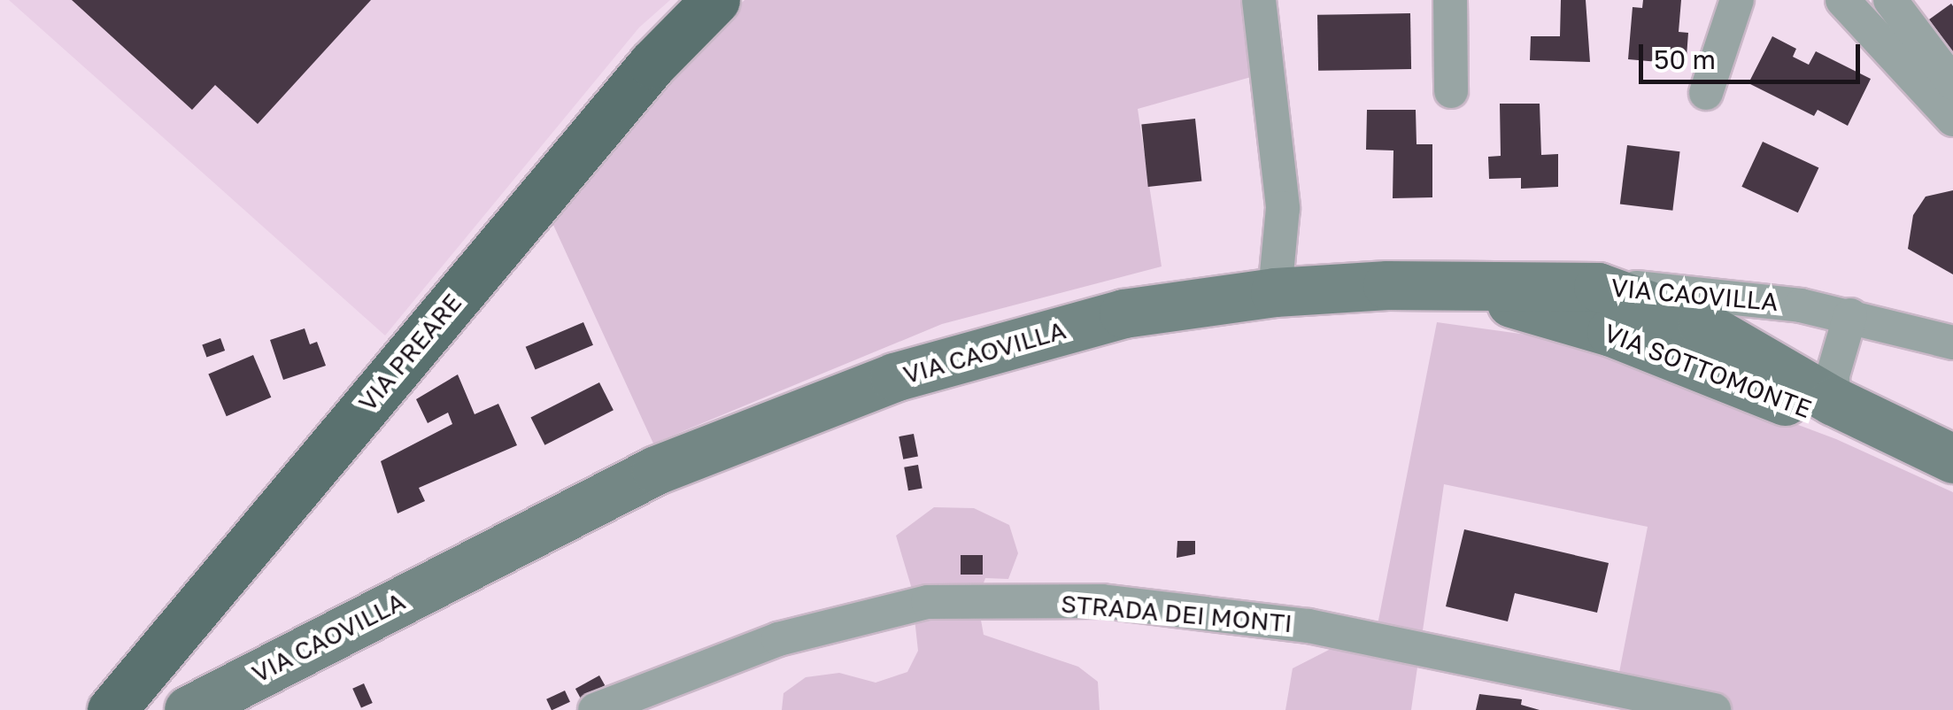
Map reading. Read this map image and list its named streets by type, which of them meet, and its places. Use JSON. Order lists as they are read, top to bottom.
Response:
{
  "streets": {
    "main road": ["VIA CAOVILLA", "VIA PREARE", "VIA SOTTOMONTE"],
    "street": ["STRADA DEI MONTI"]
  },
  "crossings": [
    ["VIA CAOVILLA", "VIA SOTTOMONTE"]
  ],
  "scale_bar": "50 m"
}
